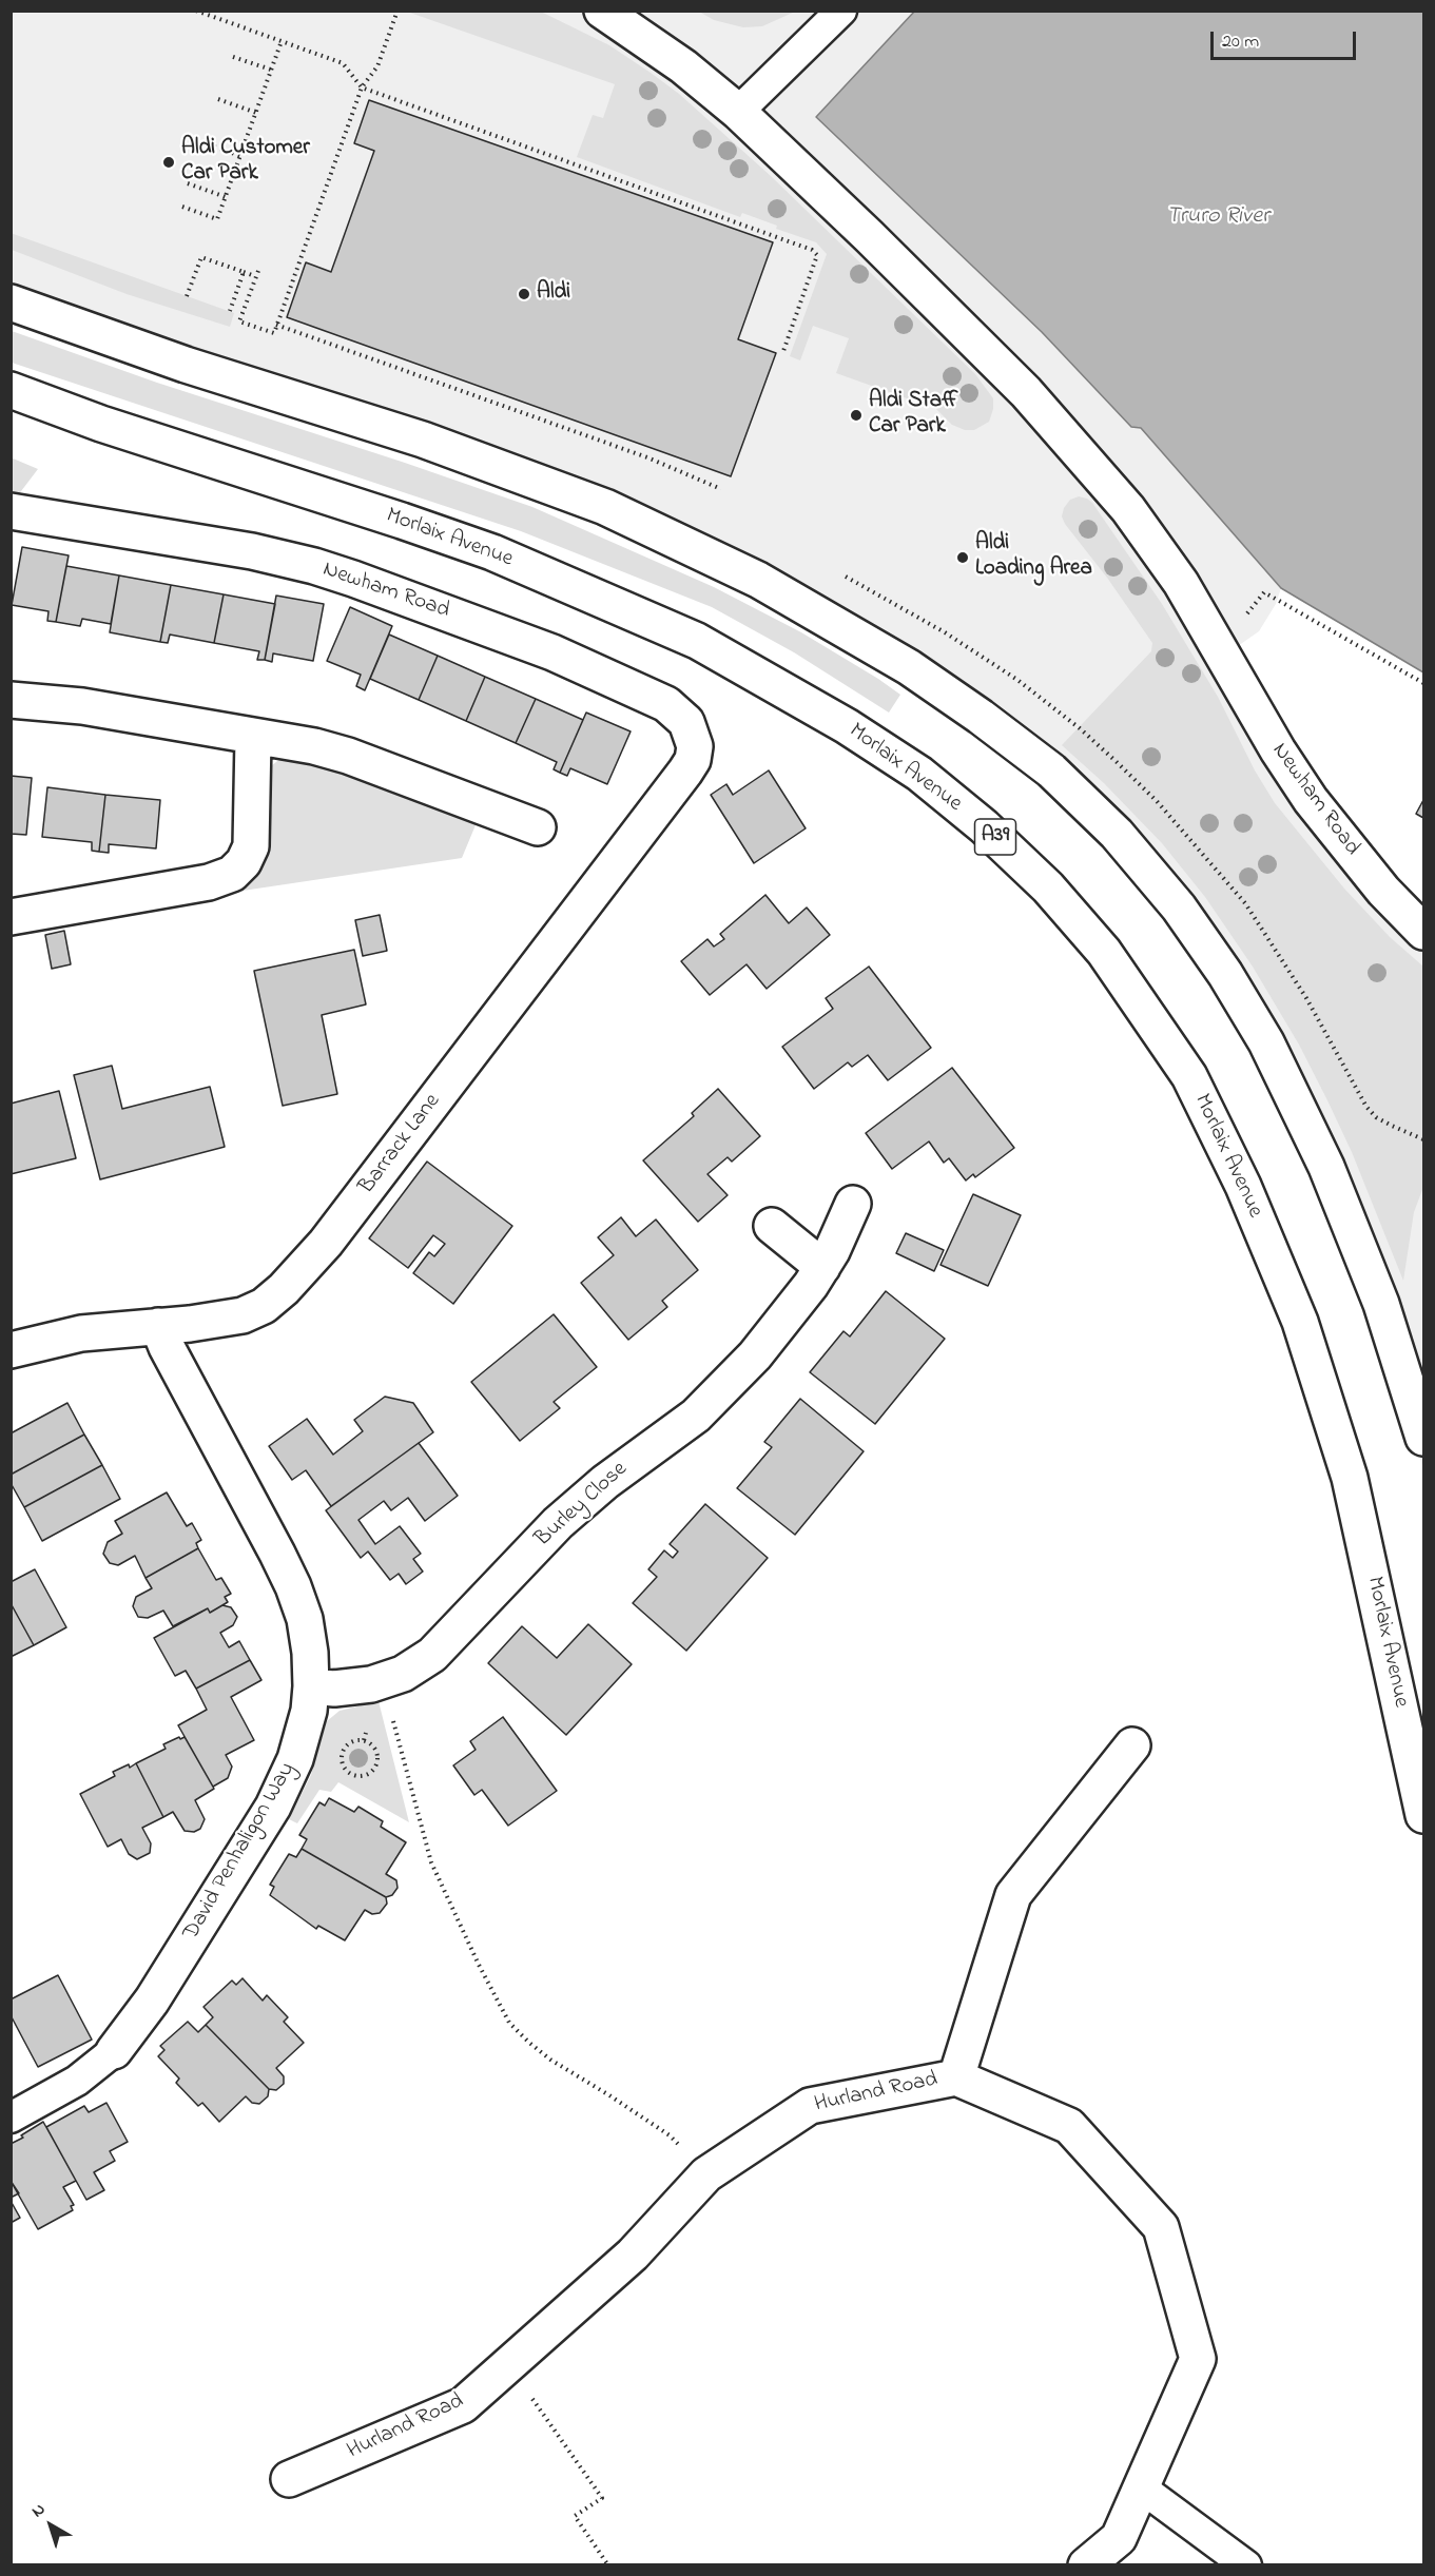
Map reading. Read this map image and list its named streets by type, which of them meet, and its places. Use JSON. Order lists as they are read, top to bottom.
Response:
{
  "streets": {
    "main road": [
      "Morlaix Avenue",
      "Newham Road",
      "A39",
      "Barrack Lane",
      "Burley Close",
      "David Penhaligon Way",
      "Hurland Road"
    ]
  },
  "crossings": [
    ["Newham Road", "Barrack Lane"],
    ["Barrack Lane", "David Penhaligon Way"],
    ["Burley Close", "David Penhaligon Way"]
  ],
  "water": ["Truro River"],
  "places": [
    "Aldi Customer Car Park",
    "Aldi",
    "Aldi Staff Car Park",
    "Aldi Loading Area"
  ],
  "scale_bar": "20 m",
  "north": "top left"
}
